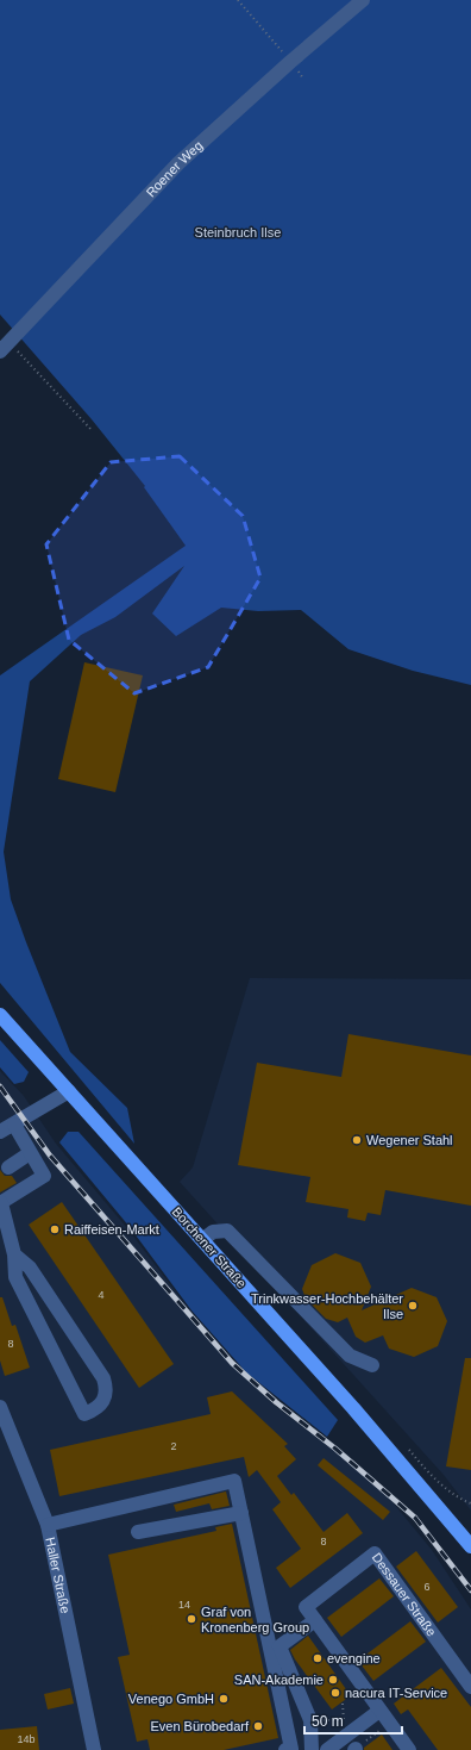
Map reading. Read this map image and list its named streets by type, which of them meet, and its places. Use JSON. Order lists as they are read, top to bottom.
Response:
{
  "streets": {
    "main road": ["Borchener Straße"],
    "street": ["Roener Weg", "Haller Straße", "Dessauer Straße"]
  },
  "parks": ["Steinbruch Ilse"],
  "places": [
    "Wegener Stahl",
    "Raiffeisen-Markt",
    "Trinkwasser-Hochbehälter Ilse",
    "Graf von Kronenberg Group",
    "evengine",
    "SAN-Akademie",
    "nacura IT-Service",
    "Venego GmbH",
    "Even Bürobedarf"
  ],
  "house_numbers": [
    "4",
    "8",
    "2",
    "8",
    "6",
    "14",
    "14b"
  ],
  "scale_bar": "50 m"
}
